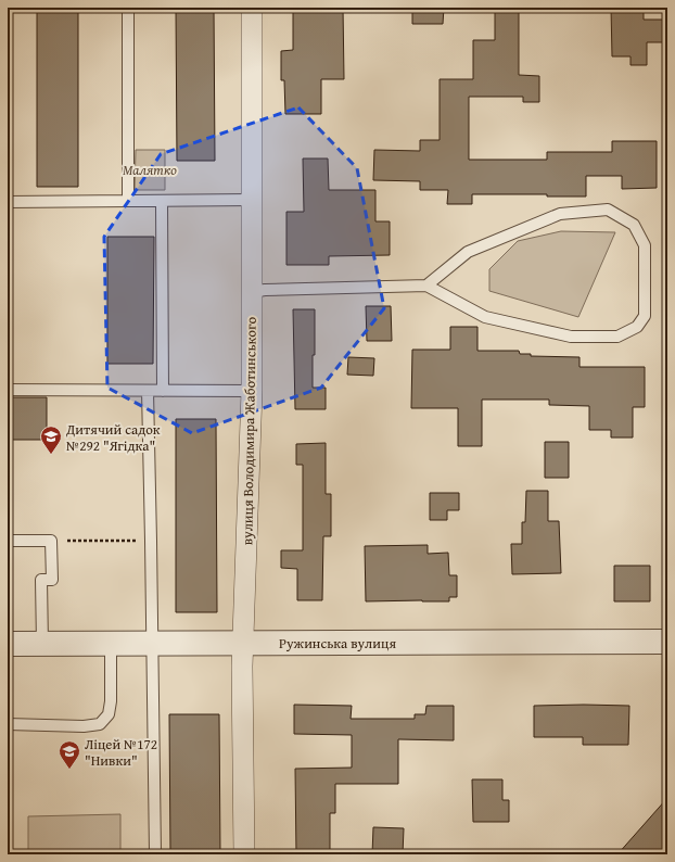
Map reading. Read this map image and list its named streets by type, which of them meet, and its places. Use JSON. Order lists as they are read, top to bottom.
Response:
{
  "streets": {
    "street": ["вулиця Володимира Жаботинського", "Ружинська вулиця"]
  },
  "crossings": [
    ["вулиця Володимира Жаботинського", "Ружинська вулиця"]
  ],
  "parks": ["Малятко"],
  "places": {
    "school or university": ["Дитячий садок №292 \"Ягідка\"", "Ліцей №172 \"Нивки\""]
  }
}
